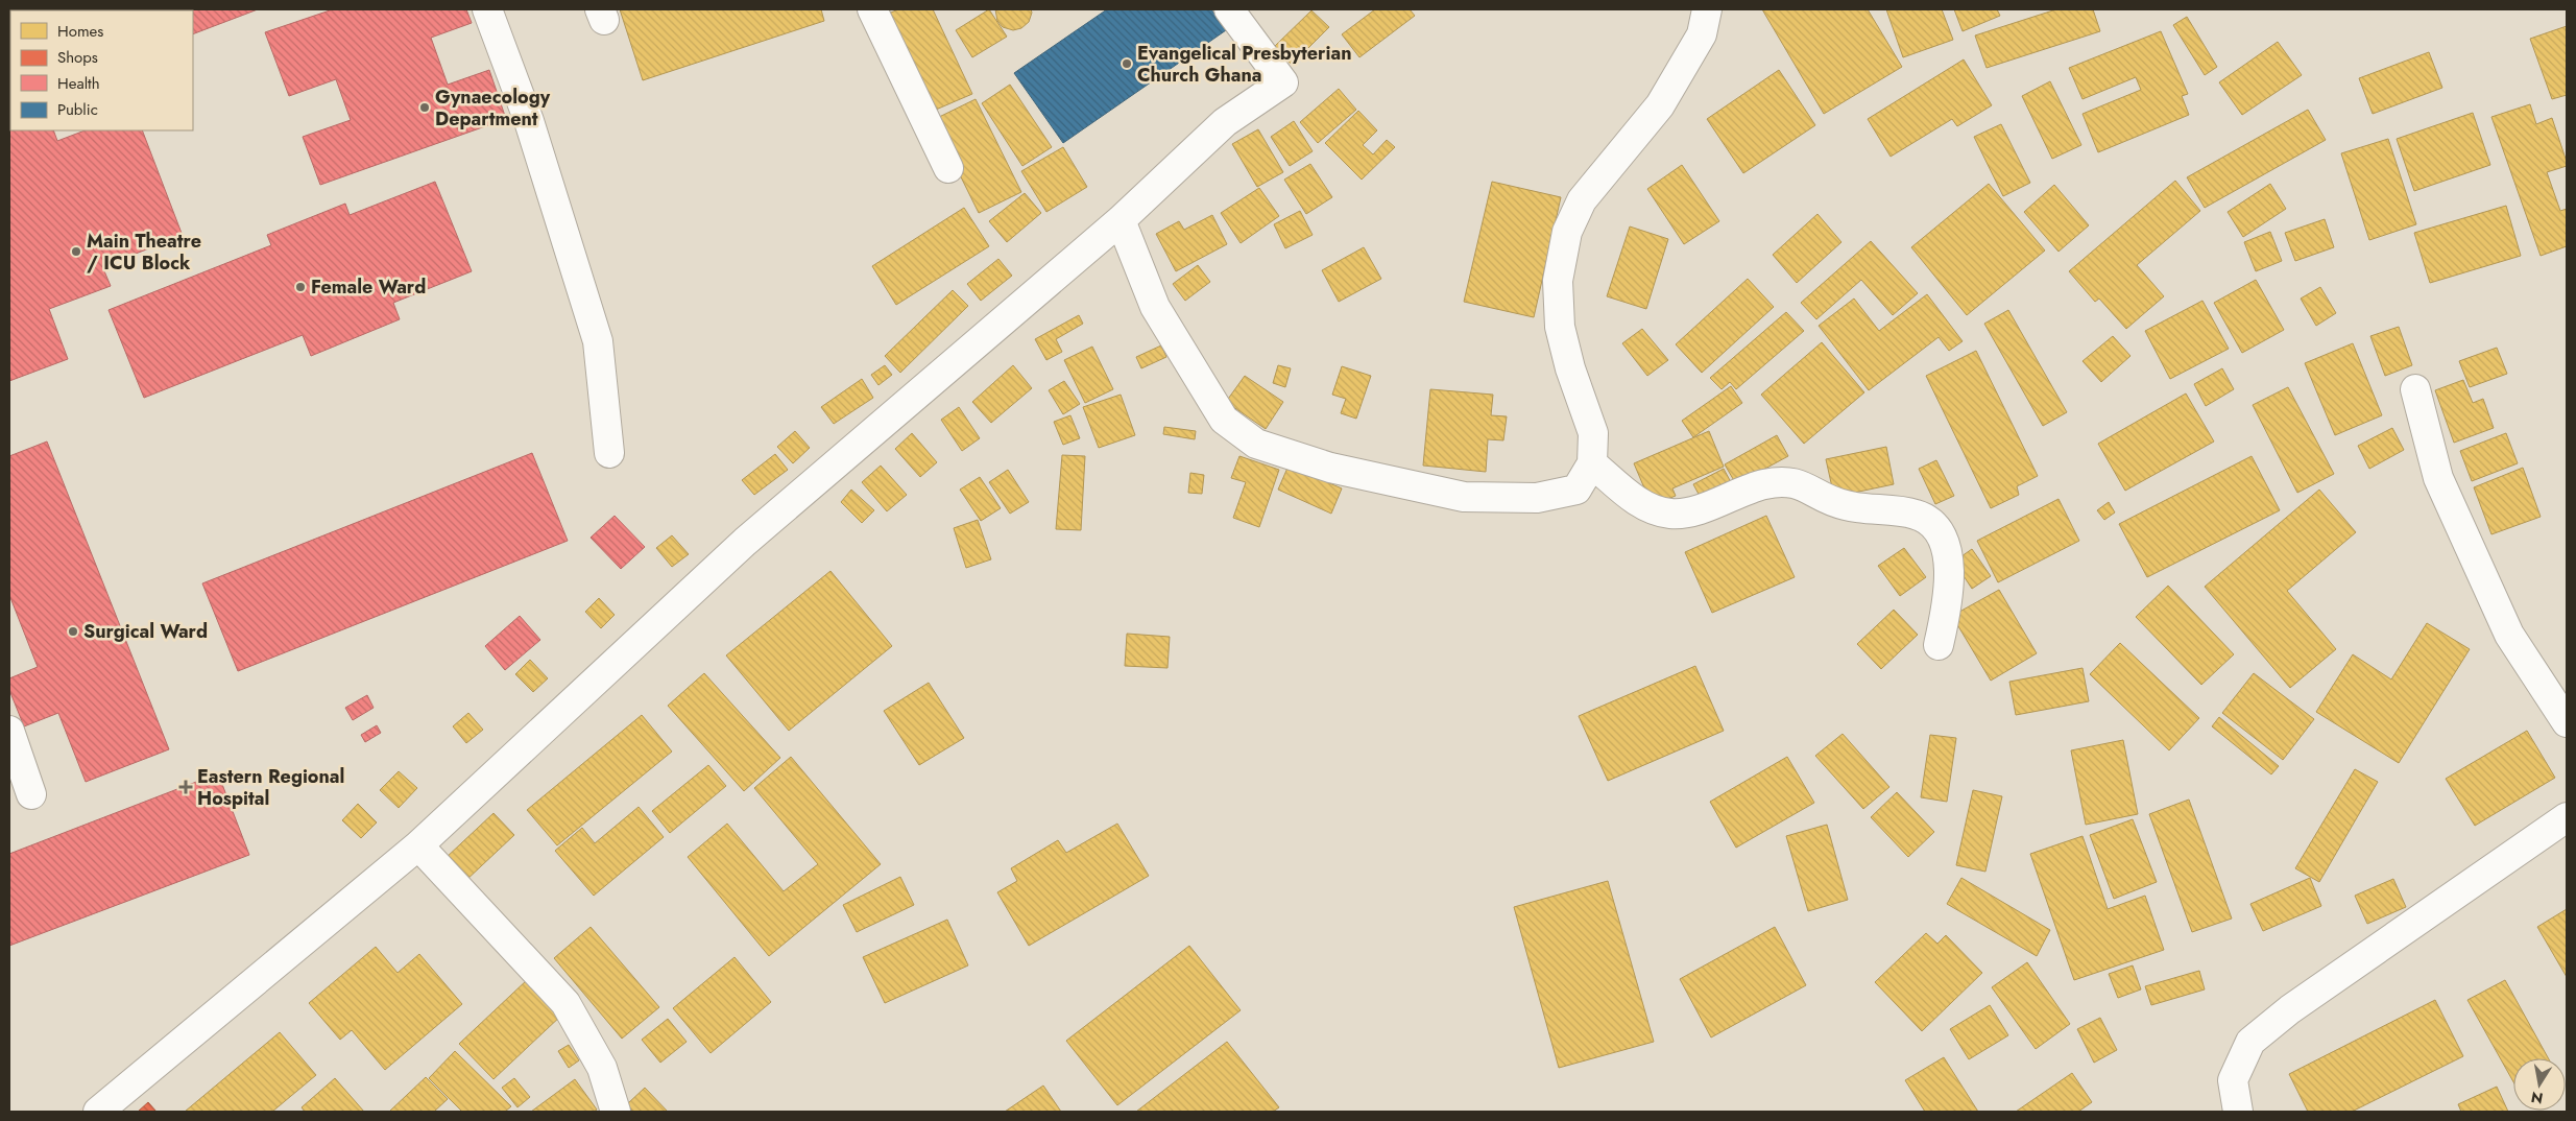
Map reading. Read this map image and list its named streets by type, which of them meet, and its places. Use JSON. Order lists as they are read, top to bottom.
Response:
{
  "places": {
    "other": [
      "Evangelical Presbyterian Church Ghana",
      "Gynaecology Department",
      "Main Theatre / ICU Block",
      "Female Ward",
      "Surgical Ward"
    ],
    "health": ["Eastern Regional Hospital"]
  },
  "legend": [
    "Homes",
    "Shops",
    "Health",
    "Public"
  ],
  "north": "bottom"
}
